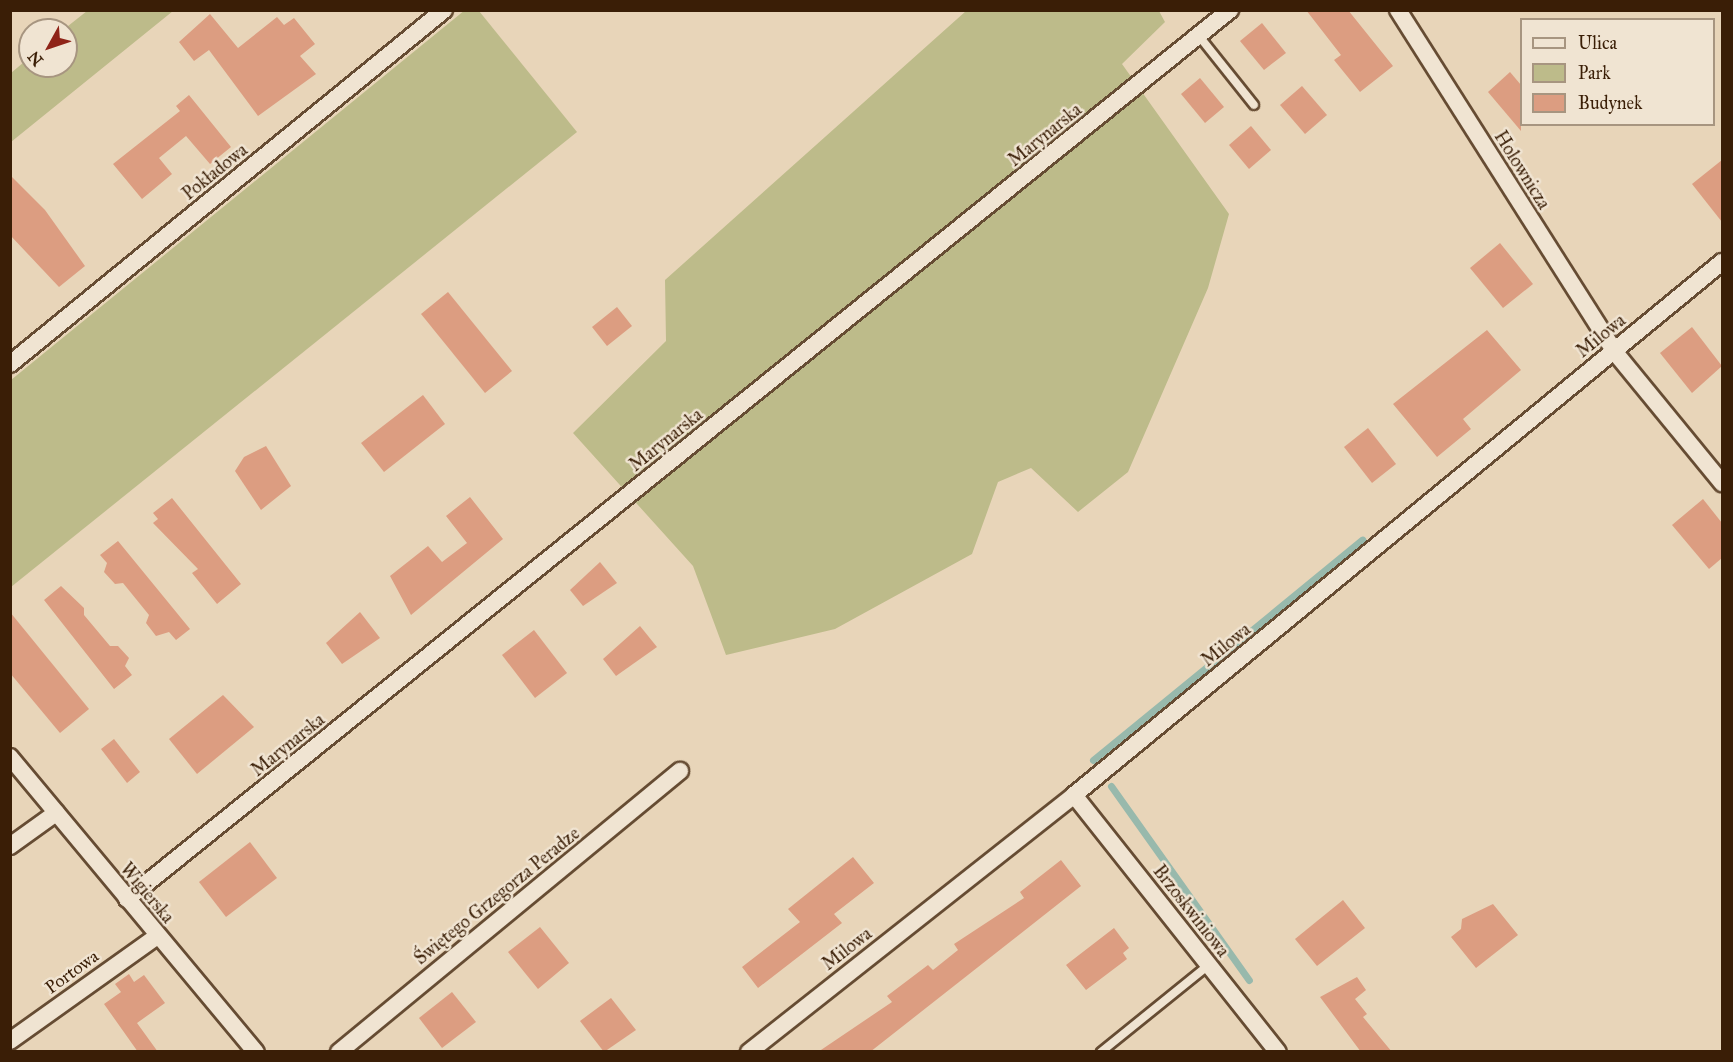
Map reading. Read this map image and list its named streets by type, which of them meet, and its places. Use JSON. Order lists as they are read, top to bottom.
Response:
{
  "streets": {
    "street": [
      "Marynarska",
      "Holownicza",
      "Pokładowa",
      "Milowa",
      "Wigierska",
      "Świętego Grzegorza Peradze",
      "Brzoskwiniowa",
      "Portowa"
    ]
  },
  "crossings": [
    ["Marynarska", "Wigierska"],
    ["Holownicza", "Milowa"],
    ["Milowa", "Brzoskwiniowa"],
    ["Wigierska", "Portowa"]
  ],
  "legend": ["Ulica", "Park", "Budynek"],
  "north": "bottom left"
}
